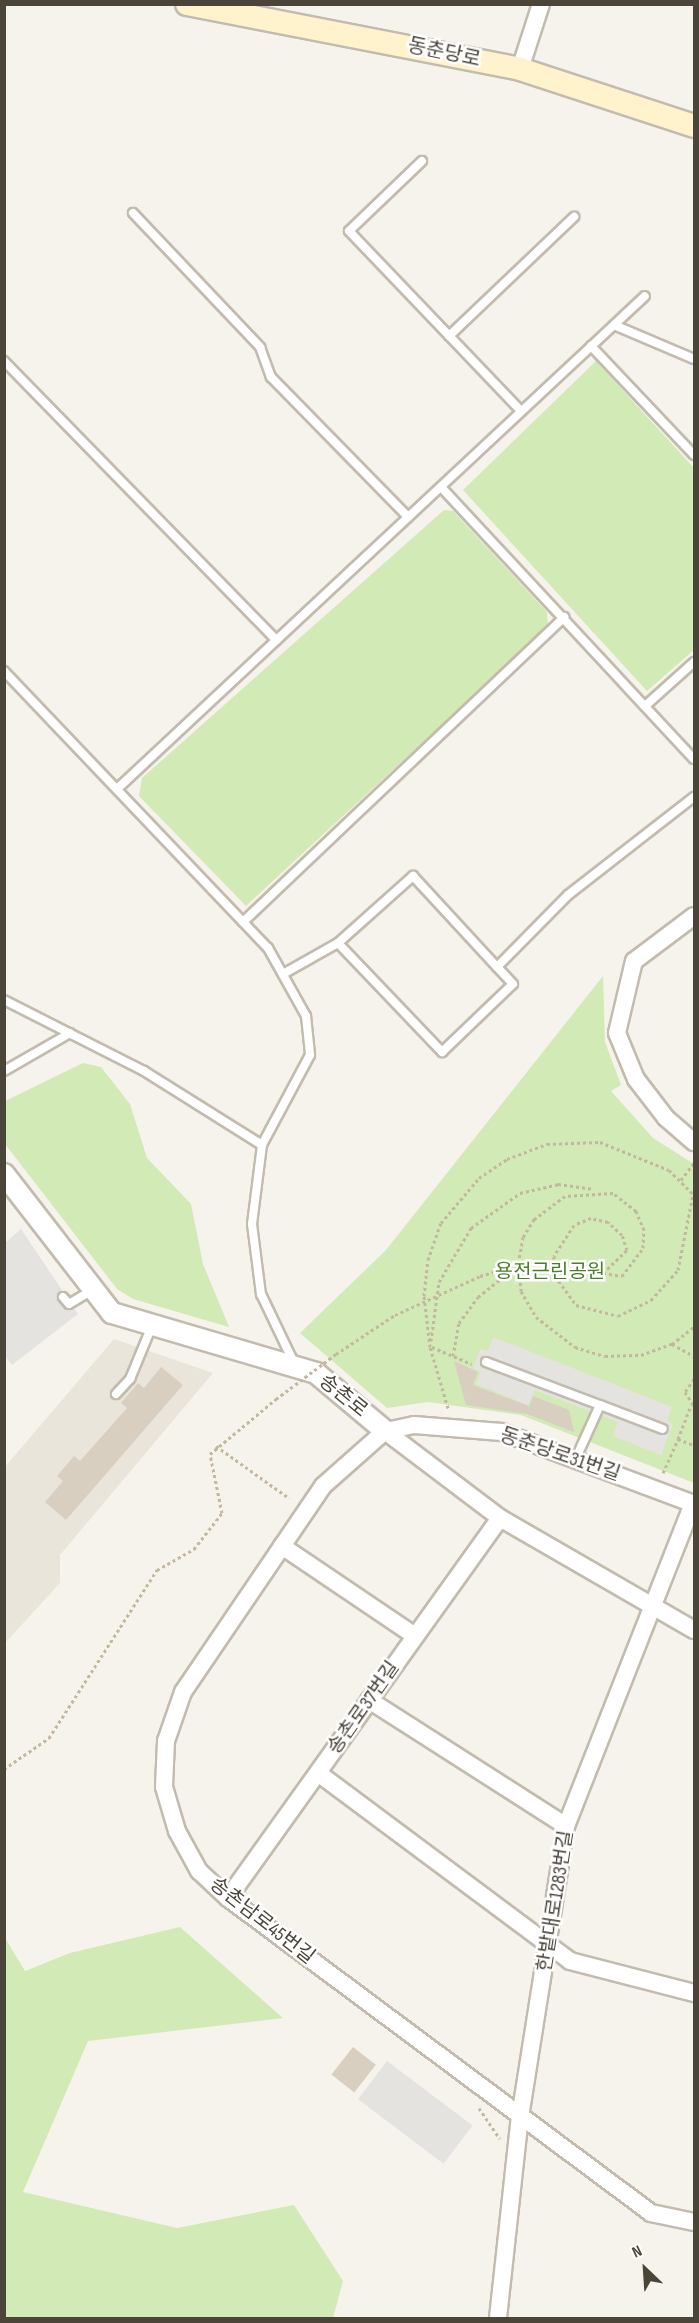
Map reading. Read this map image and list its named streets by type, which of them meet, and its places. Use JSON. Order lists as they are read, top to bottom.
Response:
{
  "streets": {
    "main road": ["동춘당로"],
    "street": [
      "송촌로",
      "동춘당로31번길",
      "송촌로37번길",
      "한밭대로1283번길",
      "송촌남로45번길"
    ]
  },
  "crossings": [
    ["송촌로", "동춘당로31번길"],
    ["송촌로", "송촌로37번길"],
    ["송촌로", "한밭대로1283번길"],
    ["송촌로", "송촌남로45번길"],
    ["동춘당로31번길", "한밭대로1283번길"],
    ["동춘당로31번길", "송촌남로45번길"],
    ["송촌로37번길", "송촌남로45번길"],
    ["한밭대로1283번길", "송촌남로45번길"]
  ],
  "parks": ["용전근린공원"],
  "north": "top left"
}
